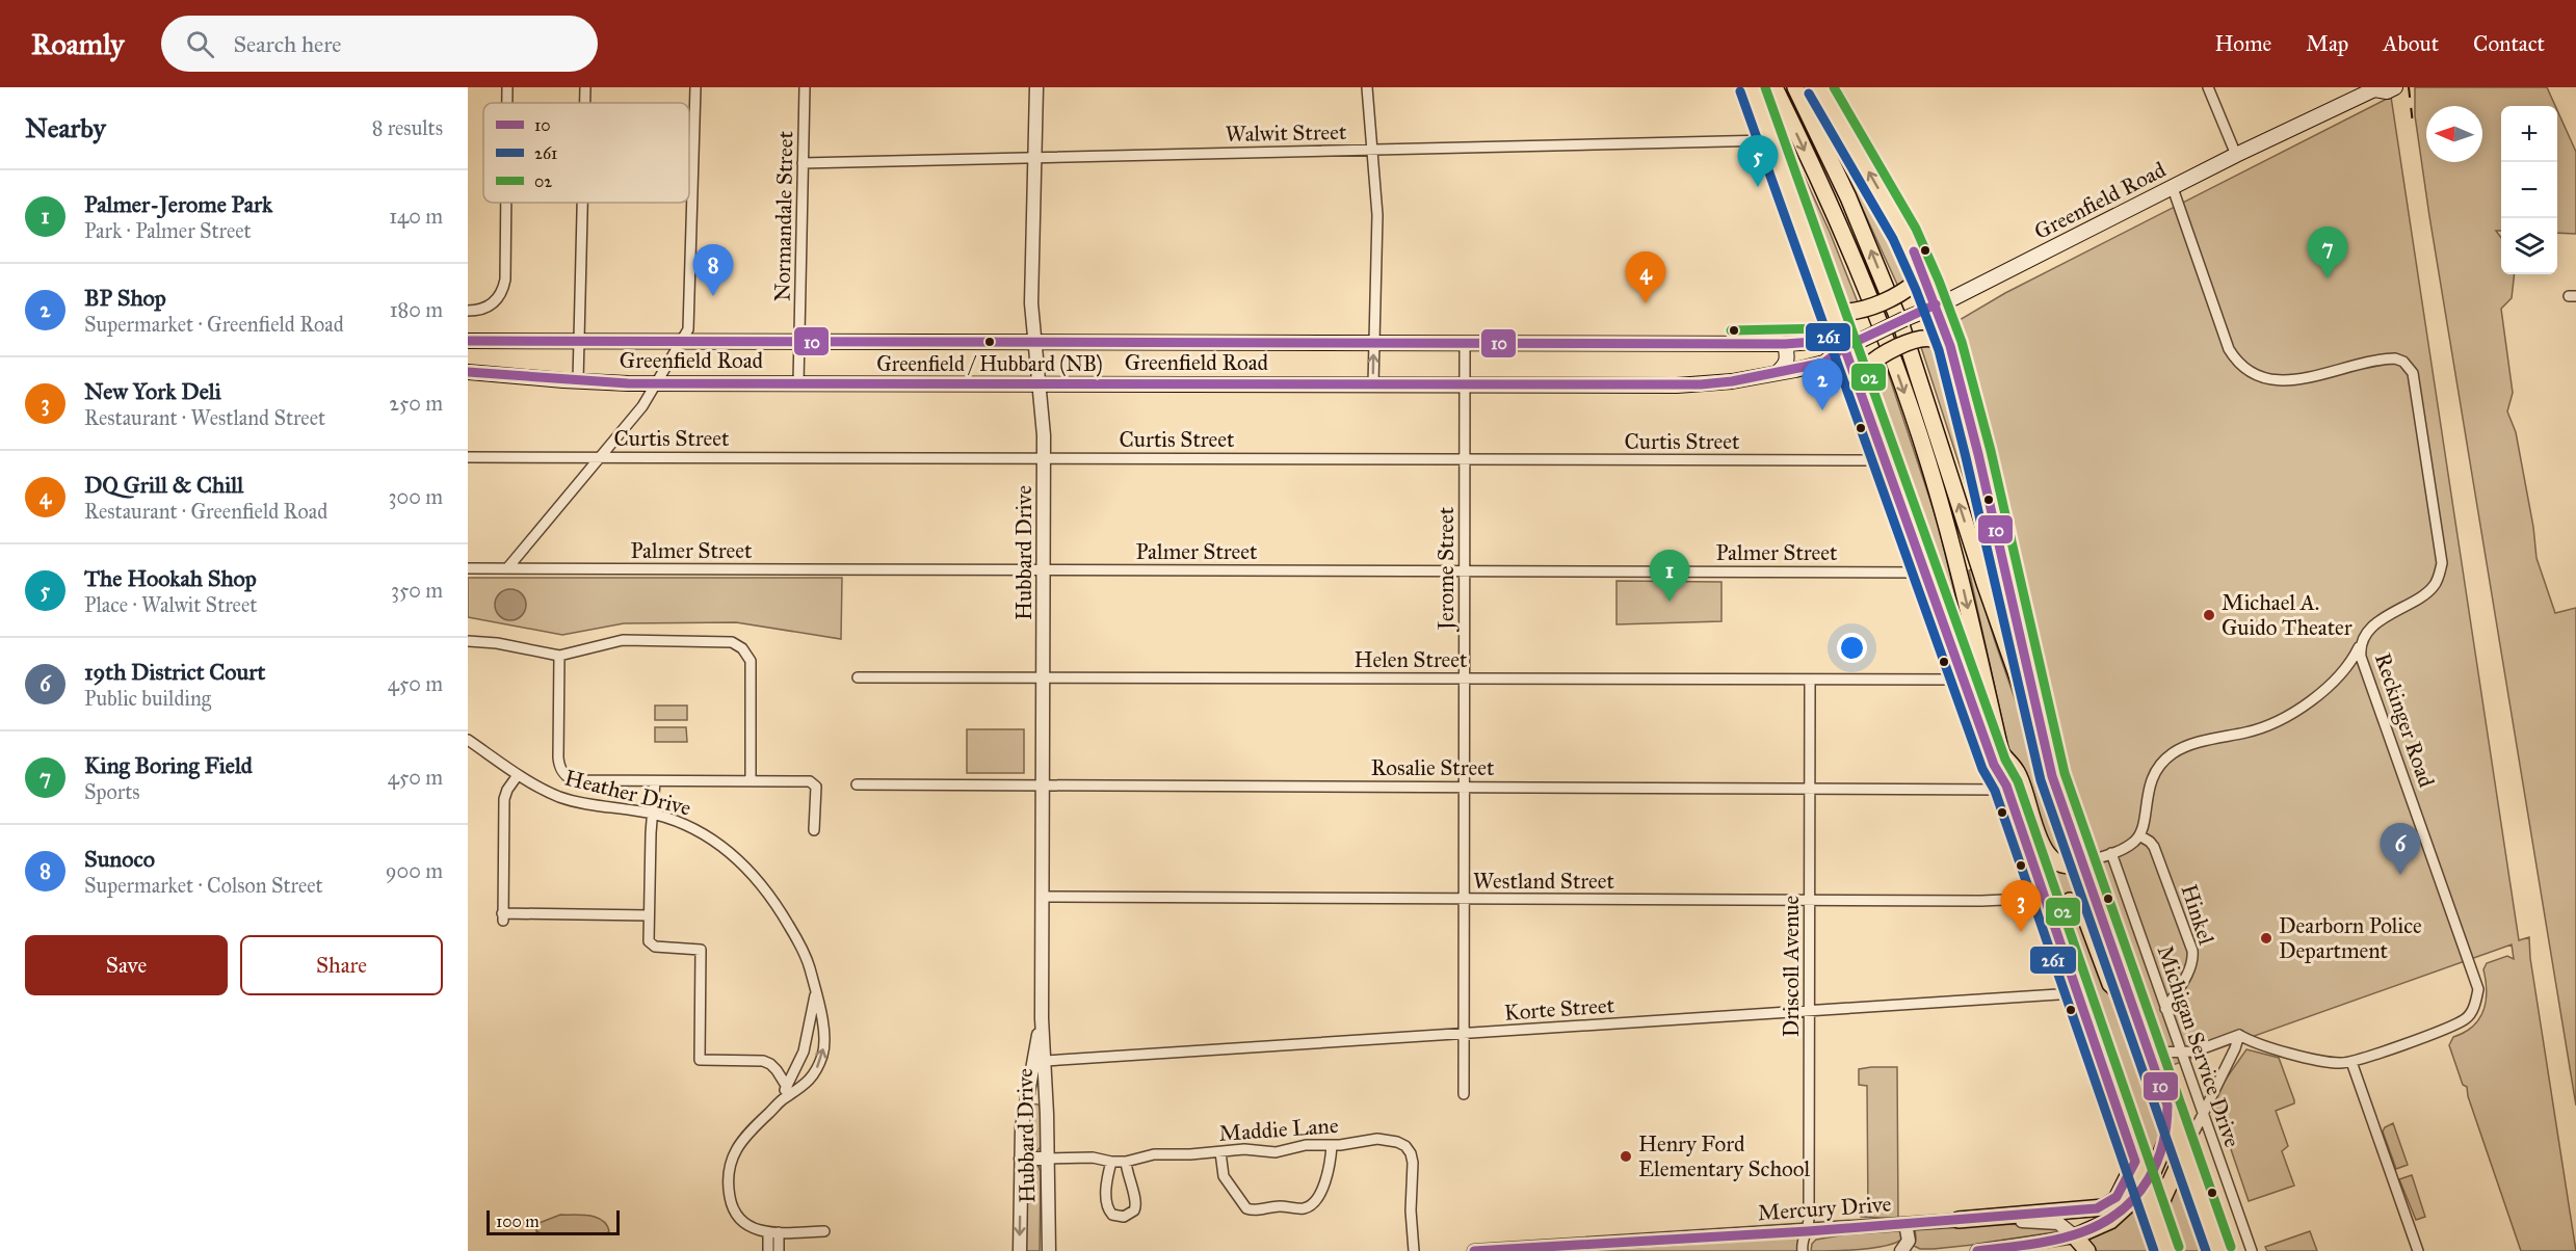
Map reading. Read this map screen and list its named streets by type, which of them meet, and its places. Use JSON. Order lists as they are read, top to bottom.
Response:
{
  "streets": {
    "main road": ["Greenfield Road"],
    "street": [
      "Walwit Street",
      "Normandale Street",
      "Curtis Street",
      "Palmer Street",
      "Hubbard Drive",
      "Jerome Street",
      "Helen Street",
      "Reckinger Road",
      "Rosalie Street",
      "Heather Drive",
      "Westland Street",
      "Hinkel",
      "Driscoll Avenue",
      "Korte Street",
      "Michigan Service Drive",
      "Maddie Lane",
      "Mercury Drive"
    ]
  },
  "crossings": [
    ["Walwit Street", "Normandale Street"],
    ["Walwit Street", "Hubbard Drive"],
    ["Greenfield Road", "Normandale Street"],
    ["Greenfield Road", "Hubbard Drive"],
    ["Greenfield Road", "Jerome Street"],
    ["Greenfield Road", "Reckinger Road"],
    ["Curtis Street", "Hubbard Drive"],
    ["Curtis Street", "Jerome Street"],
    ["Palmer Street", "Hubbard Drive"],
    ["Palmer Street", "Jerome Street"],
    ["Hubbard Drive", "Helen Street"],
    ["Hubbard Drive", "Rosalie Street"],
    ["Hubbard Drive", "Westland Street"],
    ["Hubbard Drive", "Korte Street"],
    ["Hubbard Drive", "Maddie Lane"],
    ["Jerome Street", "Helen Street"],
    ["Jerome Street", "Rosalie Street"],
    ["Jerome Street", "Westland Street"],
    ["Jerome Street", "Korte Street"],
    ["Helen Street", "Driscoll Avenue"],
    ["Rosalie Street", "Driscoll Avenue"],
    ["Westland Street", "Driscoll Avenue"],
    ["Hinkel", "Michigan Service Drive"],
    ["Driscoll Avenue", "Korte Street"],
    ["Driscoll Avenue", "Mercury Drive"]
  ],
  "places": [
    "Greenfield / Hubbard (NB)",
    "Michael A. Guido Theater",
    "Dearborn Police Department",
    "Henry Ford Elementary School"
  ],
  "lines": ["transit line 02", "transit line 261", "transit line 10"],
  "legend": ["10", "261", "02"],
  "scale_bar": "100 m",
  "north": "left",
  "page": {
    "header": "Roamly",
    "search": "Search here",
    "nav": [
      "Home",
      "Map",
      "About",
      "Contact"
    ],
    "heading": ["Nearby", "8 results"],
    "map_buttons": ["+", "−"],
    "pins": [
      "5",
      "7",
      "8",
      "4",
      "2",
      "1",
      "6",
      "3"
    ],
    "list": [
      {
        "mark": "1",
        "name": "Palmer-Jerome Park",
        "note": "Park · Palmer Street",
        "value": "140 m"
      },
      {
        "mark": "2",
        "name": "BP Shop",
        "note": "Supermarket · Greenfield Road",
        "value": "180 m"
      },
      {
        "mark": "3",
        "name": "New York Deli",
        "note": "Restaurant · Westland Street",
        "value": "250 m"
      },
      {
        "mark": "4",
        "name": "DQ Grill & Chill",
        "note": "Restaurant · Greenfield Road",
        "value": "300 m"
      },
      {
        "mark": "5",
        "name": "The Hookah Shop",
        "note": "Place · Walwit Street",
        "value": "350 m"
      },
      {
        "mark": "6",
        "name": "19th District Court",
        "note": "Public building",
        "value": "450 m"
      },
      {
        "mark": "7",
        "name": "King Boring Field",
        "note": "Sports",
        "value": "450 m"
      },
      {
        "mark": "8",
        "name": "Sunoco",
        "note": "Supermarket · Colson Street",
        "value": "900 m"
      }
    ],
    "buttons": ["Save", "Share"],
    "scale": "100 m"
  }
}
